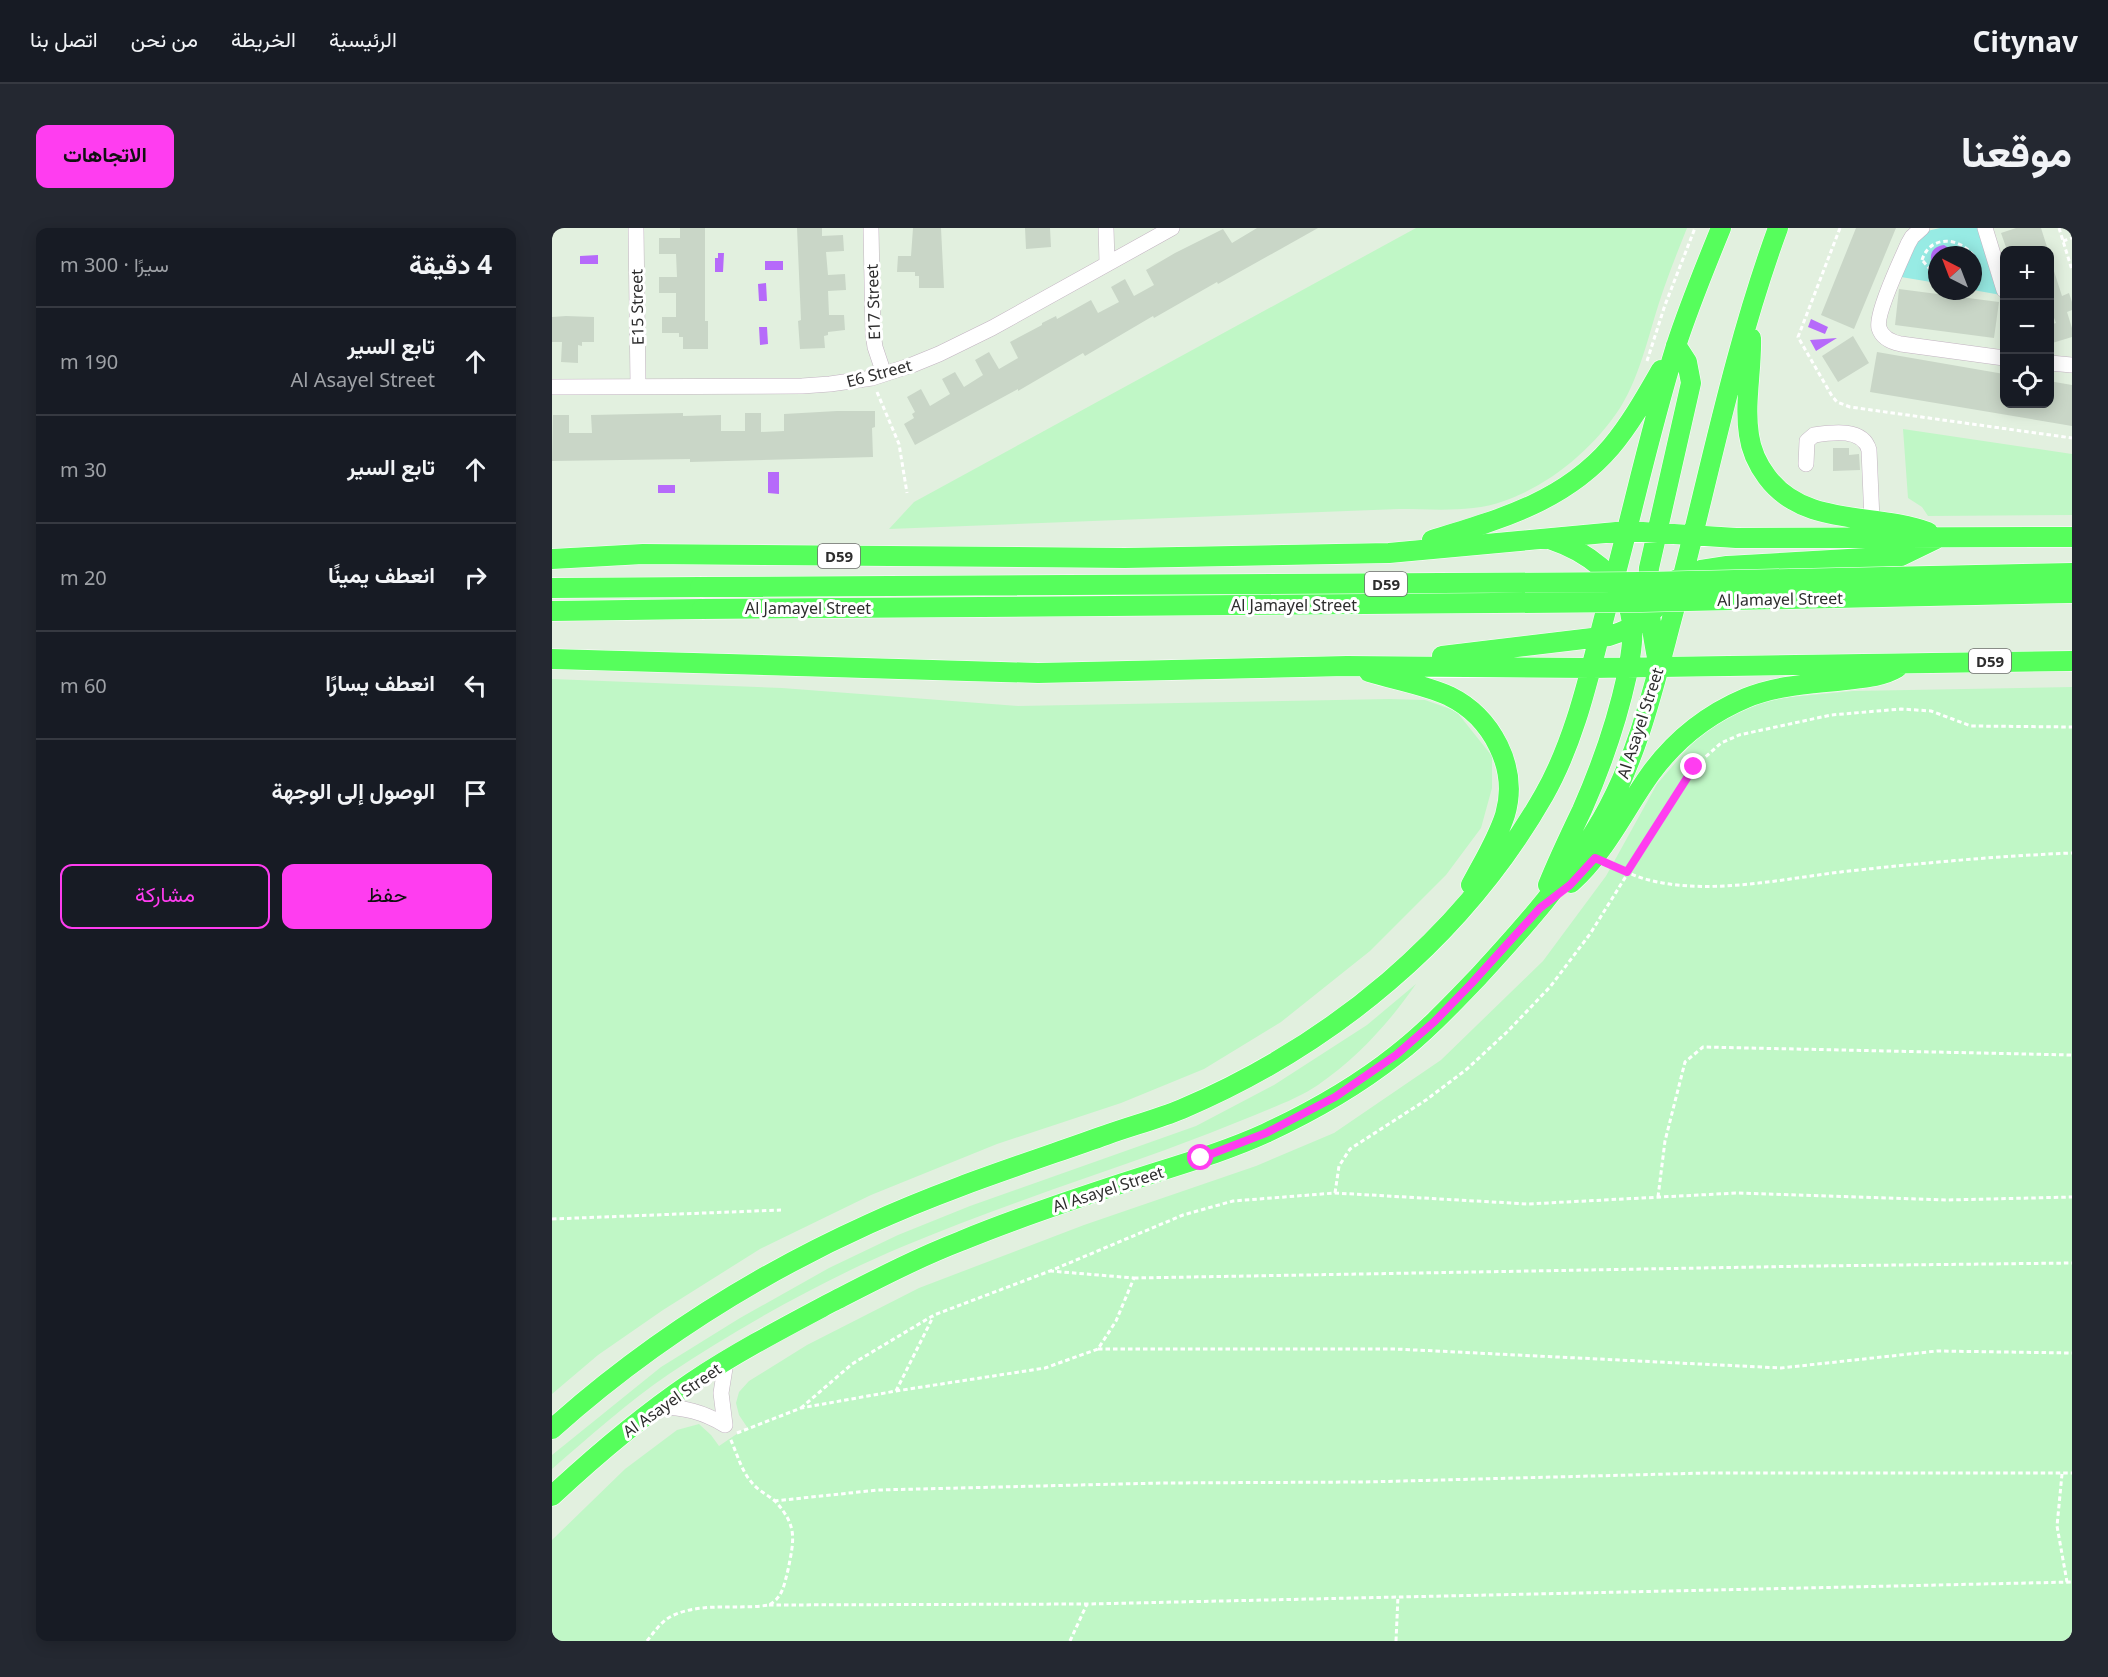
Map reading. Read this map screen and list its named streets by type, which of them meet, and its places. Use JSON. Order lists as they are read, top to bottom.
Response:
{
  "streets": {
    "main road": ["D59", "Al Jamayel Street", "Al Asayel Street"],
    "street": ["E17 Street", "E15 Street", "E6 Street"]
  },
  "crossings": [
    ["E17 Street", "E6 Street"],
    ["E15 Street", "E6 Street"],
    ["D59", "Al Asayel Street"]
  ],
  "north": "top left",
  "page": {
    "header": "Citynav",
    "nav": [
      "الرئيسية",
      "الخريطة",
      "من نحن",
      "اتصل بنا"
    ],
    "title": "موقعنا",
    "buttons": [
      "الاتجاهات",
      ["حفظ", "مشاركة"]
    ],
    "heading": ["4 دقيقة", "سيرًا · 300 m"],
    "map_buttons": ["+", "−"],
    "list": [
      ["تابع السير", "Al Asayel Street", "190 m"],
      ["تابع السير", "30 m"],
      ["انعطف يمينًا", "20 m"],
      ["انعطف يسارًا", "60 m"],
      "الوصول إلى الوجهة"
    ]
  }
}
